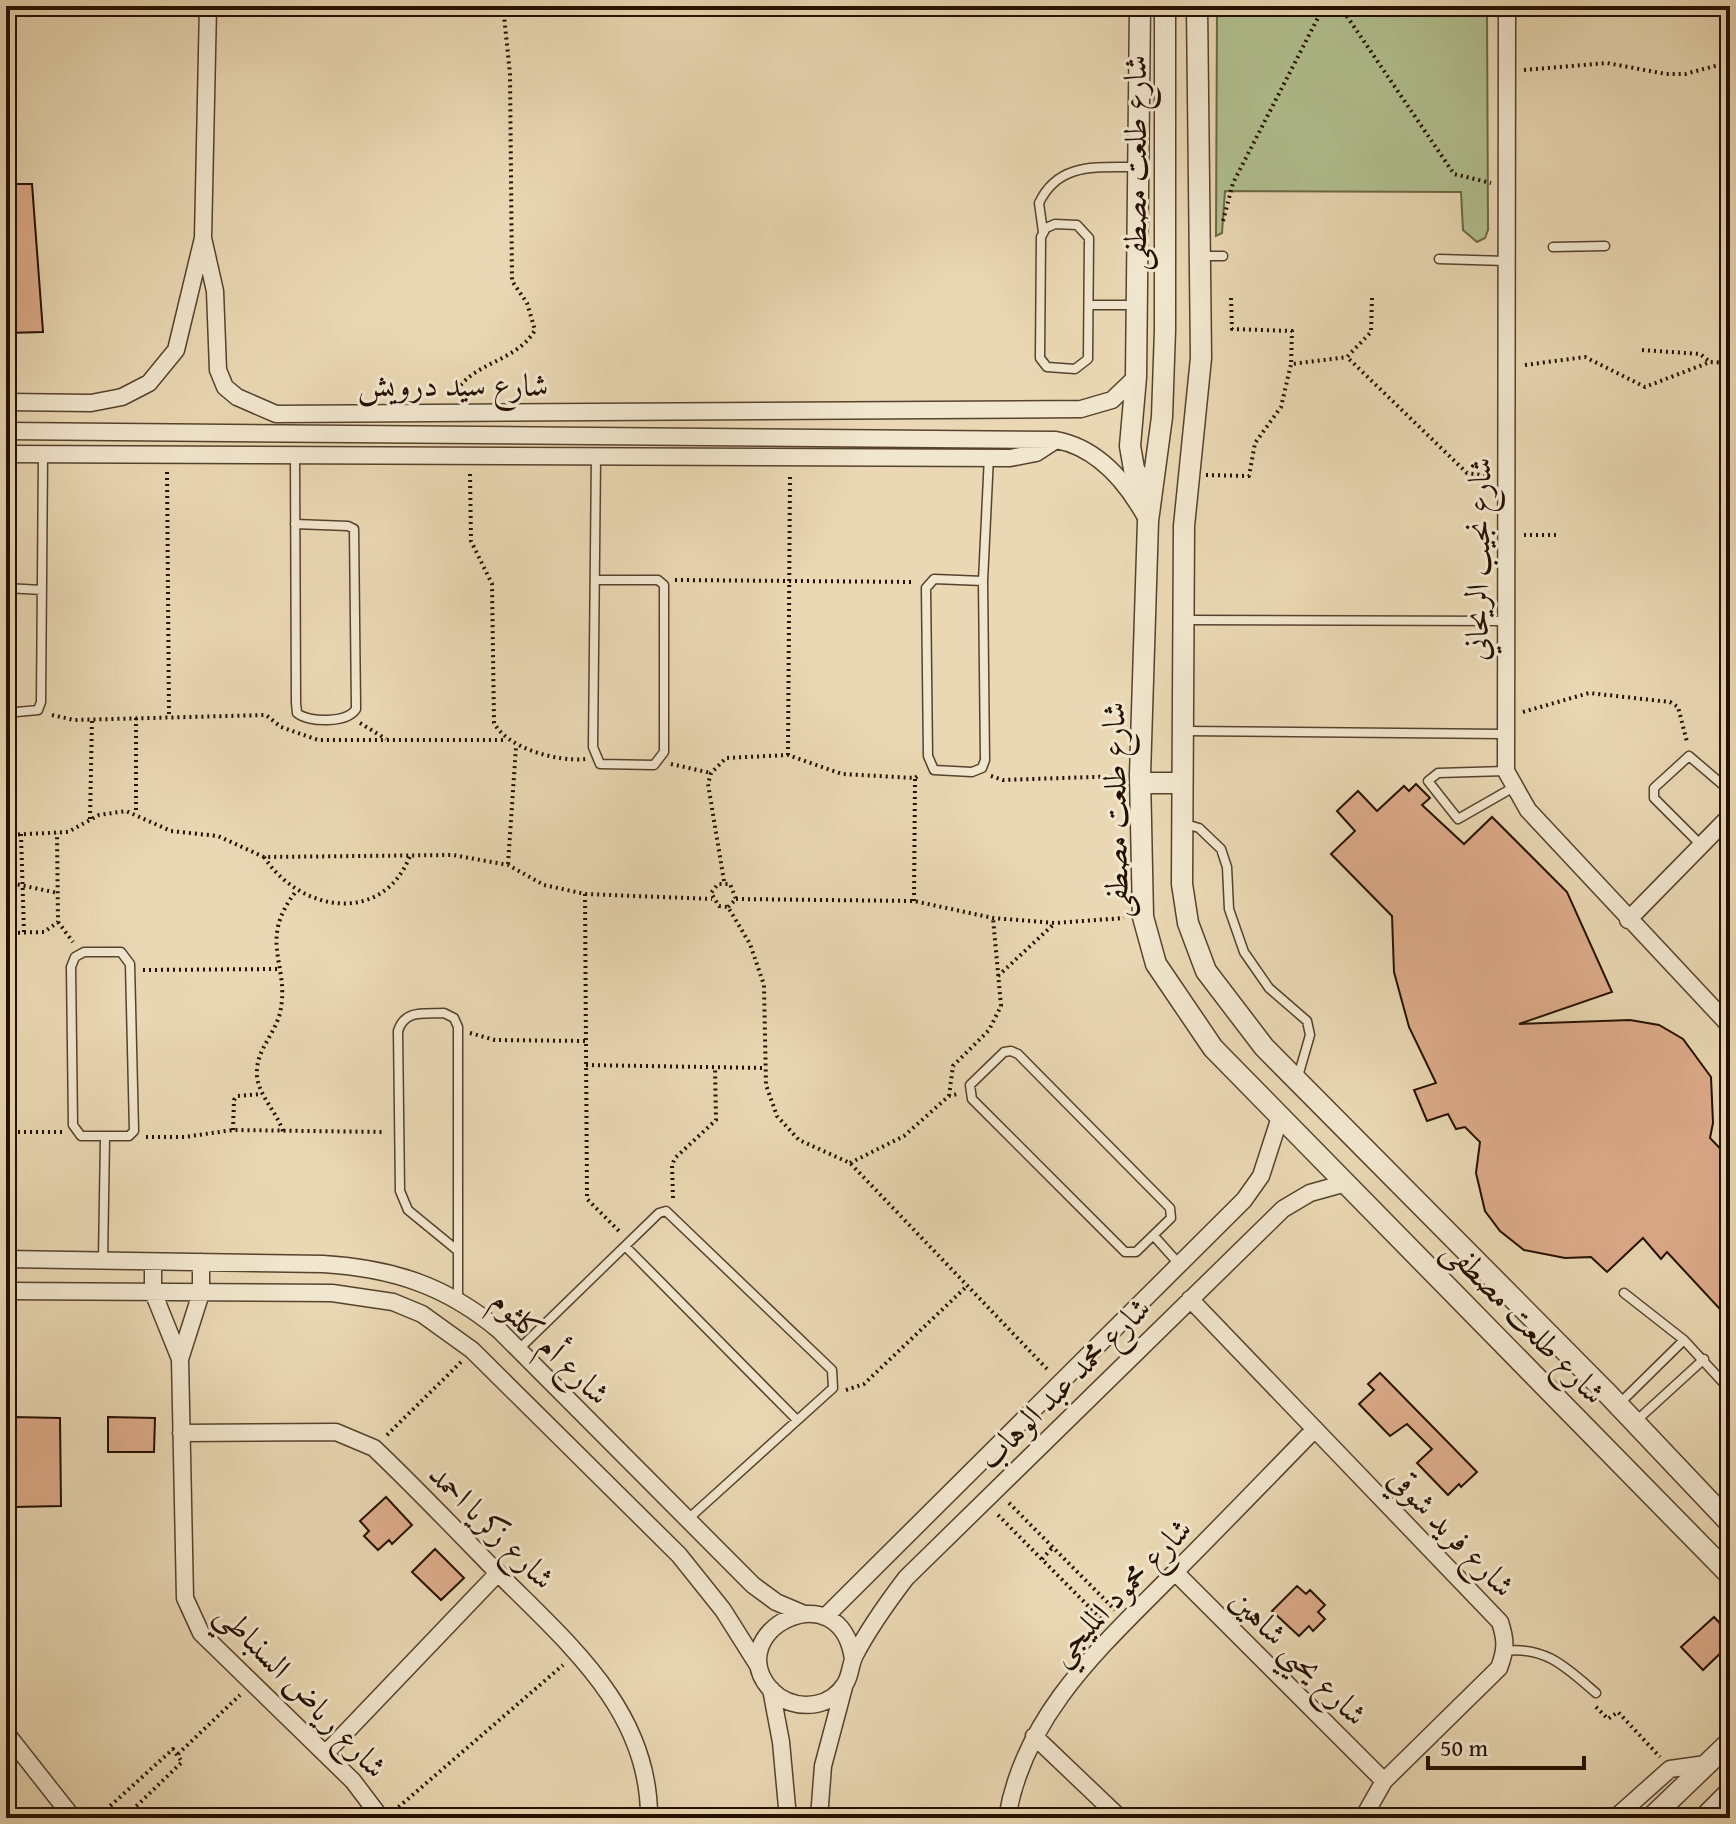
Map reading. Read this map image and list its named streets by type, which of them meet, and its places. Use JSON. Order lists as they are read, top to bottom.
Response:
{
  "streets": {
    "street": [
      "شارع طلعت مصطفى",
      "شارع سيد درويش",
      "شارع نجيب الريحاني",
      "شارع أم كلثوم",
      "شارع محمد عبد الوهاب",
      "شارع زكريا احمد",
      "شارع فريد شوقي",
      "شارع محمود المليجي",
      "شارع يحيي شاهين",
      "شارع رياض السنباطي"
    ]
  },
  "crossings": [
    ["شارع طلعت مصطفى", "شارع سيد درويش"],
    ["شارع طلعت مصطفى", "شارع محمد عبد الوهاب"],
    ["شارع أم كلثوم", "شارع محمد عبد الوهاب"],
    ["شارع أم كلثوم", "شارع رياض السنباطي"],
    ["شارع محمد عبد الوهاب", "شارع فريد شوقي"],
    ["شارع زكريا احمد", "شارع رياض السنباطي"],
    ["شارع فريد شوقي", "شارع محمود المليجي"],
    ["شارع فريد شوقي", "شارع يحيي شاهين"],
    ["شارع محمود المليجي", "شارع يحيي شاهين"]
  ],
  "scale_bar": "50 m"
}
